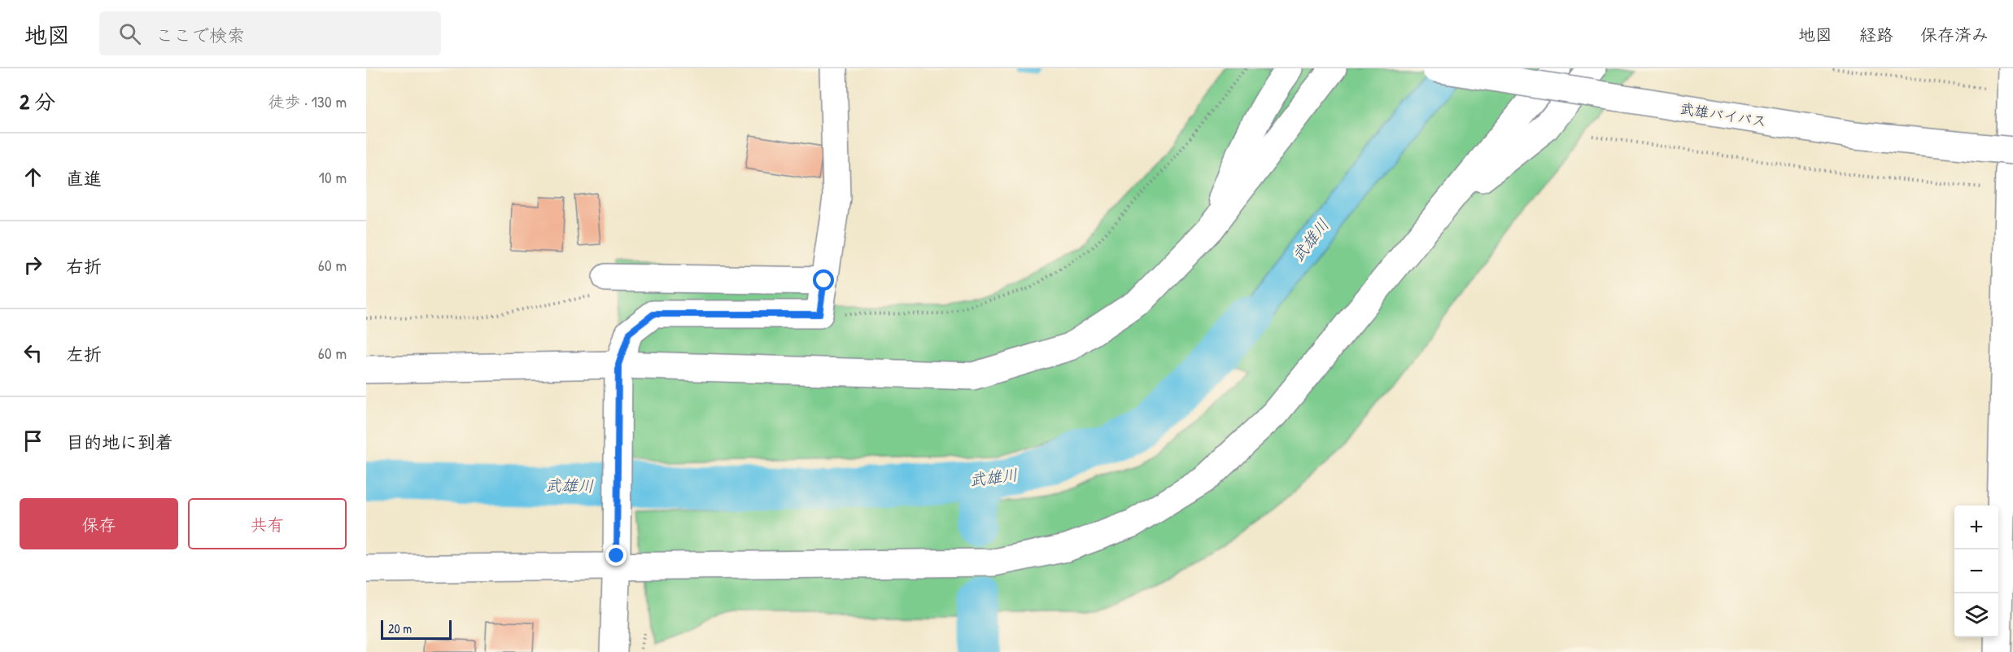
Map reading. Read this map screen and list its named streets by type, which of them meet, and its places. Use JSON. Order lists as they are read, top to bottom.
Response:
{
  "streets": {
    "main road": ["武雄バイパス"]
  },
  "water": ["武雄川"],
  "scale_bar": "20 m",
  "page": {
    "header": "地図",
    "search": "ここで検索",
    "nav": ["地図", "経路", "保存済み"],
    "heading": ["2 分", "徒歩 · 130 m"],
    "list": [
      ["直進", "10 m"],
      ["右折", "60 m"],
      ["左折", "60 m"],
      "目的地に到着"
    ],
    "buttons": ["保存", "共有"],
    "map_buttons": ["+", "−"],
    "scale": "20 m"
  }
}
